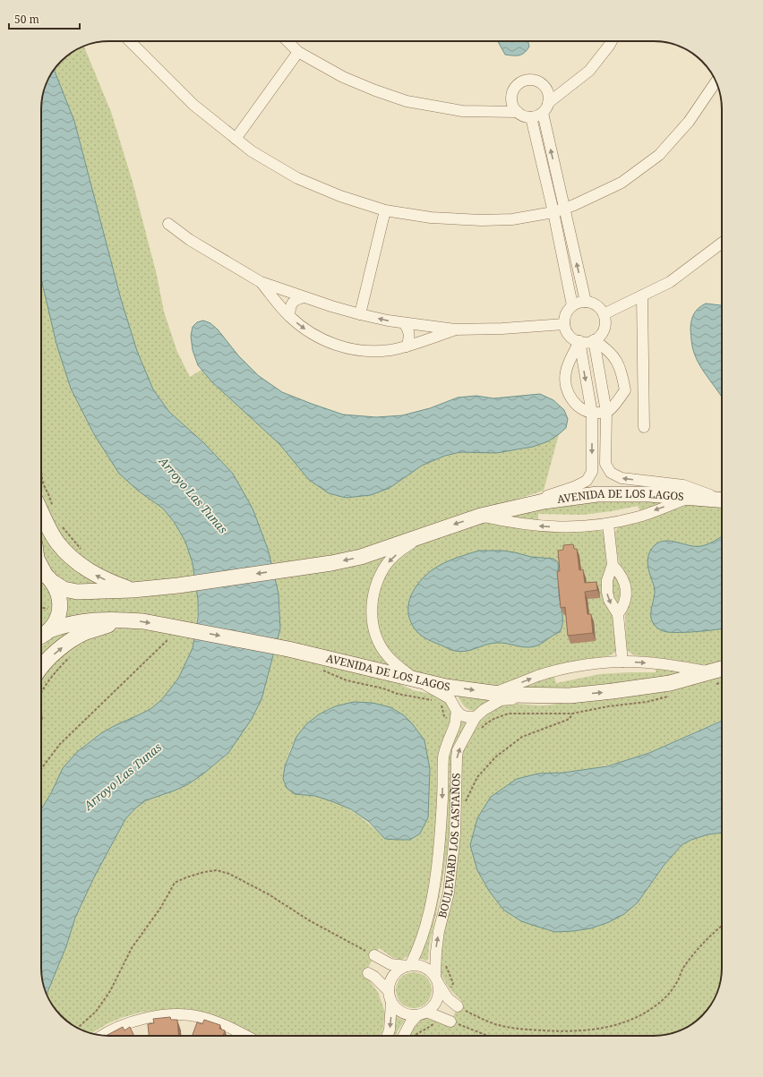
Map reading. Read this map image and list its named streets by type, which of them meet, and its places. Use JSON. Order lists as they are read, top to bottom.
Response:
{
  "streets": {
    "street": ["AVENIDA DE LOS LAGOS", "BOULEVARD LOS CASTAÑOS"]
  },
  "crossings": [
    ["AVENIDA DE LOS LAGOS", "BOULEVARD LOS CASTAÑOS"]
  ],
  "water": ["Arroyo Las Tunas"],
  "scale_bar": "50 m"
}
